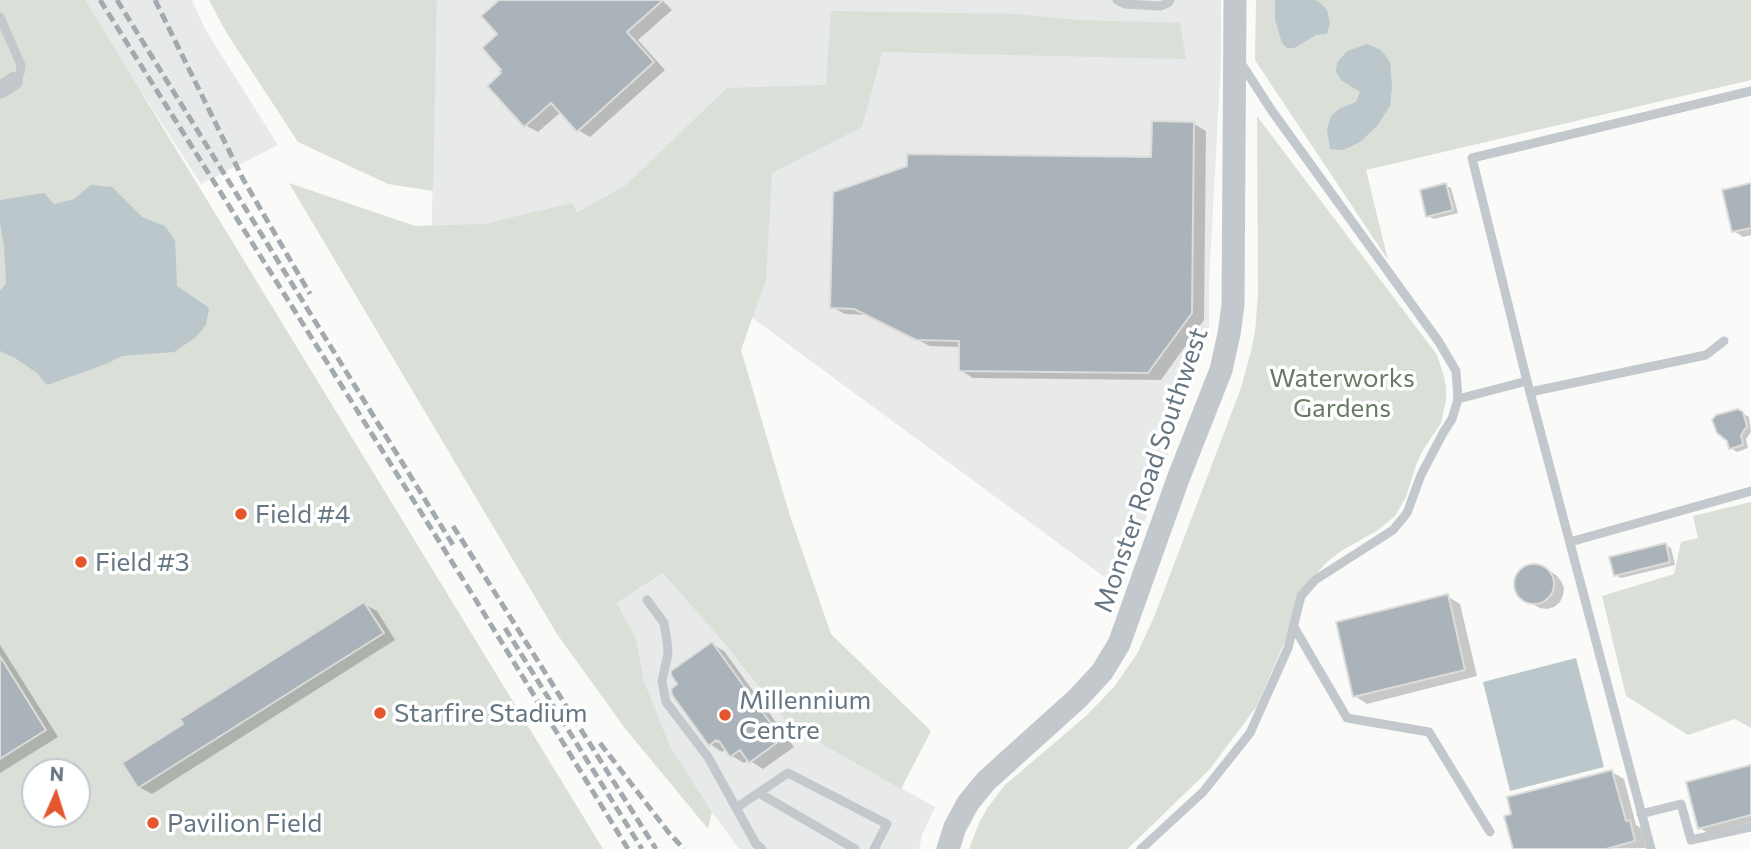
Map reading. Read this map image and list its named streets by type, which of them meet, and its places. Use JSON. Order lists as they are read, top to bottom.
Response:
{
  "streets": {
    "street": ["Monster Road Southwest"]
  },
  "parks": ["Waterworks Gardens"],
  "places": [
    "Field #4",
    "Field #3",
    "Starfire Stadium",
    "Millennium Centre",
    "Pavilion Field"
  ],
  "north": "top"
}
